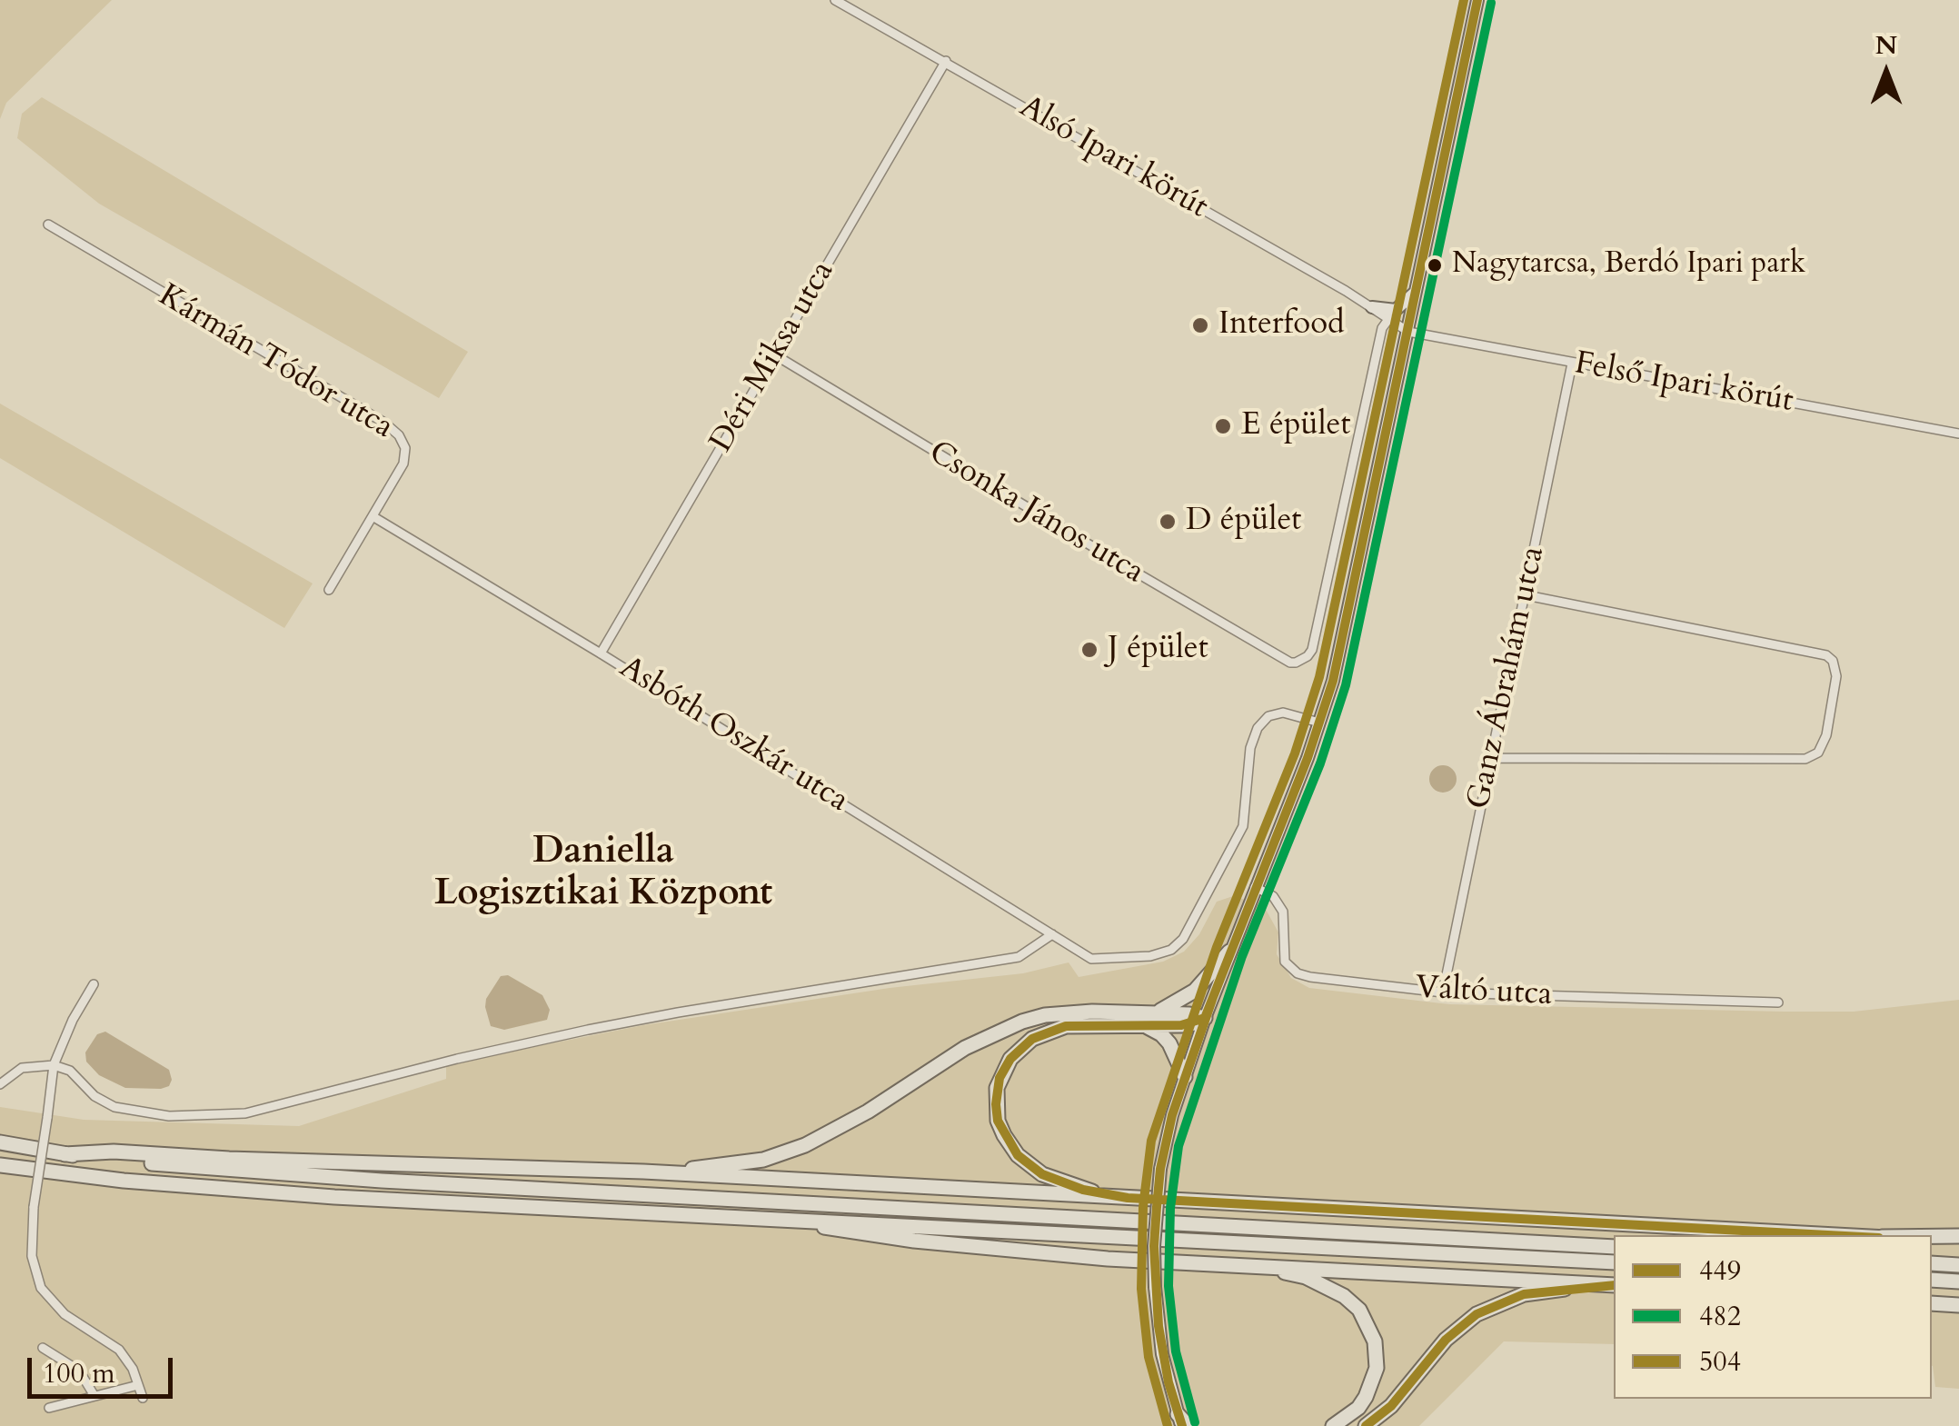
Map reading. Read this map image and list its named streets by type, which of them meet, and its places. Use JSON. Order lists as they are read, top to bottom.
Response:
{
  "streets": {
    "street": [
      "Alsó Ipari körút",
      "Déri Miksa utca",
      "Kármán Tódor utca",
      "Felső Ipari körút",
      "Csonka János utca",
      "Ganz Ábrahám utca",
      "Asbóth Oszkár utca",
      "Váltó utca"
    ]
  },
  "crossings": [
    ["Alsó Ipari körút", "Déri Miksa utca"],
    ["Alsó Ipari körút", "Felső Ipari körút"],
    ["Alsó Ipari körút", "Csonka János utca"],
    ["Déri Miksa utca", "Csonka János utca"],
    ["Déri Miksa utca", "Asbóth Oszkár utca"],
    ["Kármán Tódor utca", "Asbóth Oszkár utca"],
    ["Felső Ipari körút", "Ganz Ábrahám utca"],
    ["Ganz Ábrahám utca", "Váltó utca"]
  ],
  "districts": ["Daniella Logisztikai Központ"],
  "places": [
    "Nagytarcsa, Berdó Ipari park",
    "Interfood",
    "E épület",
    "D épület",
    "J épület"
  ],
  "lines": ["transit line 449", "transit line 504", "transit line 482"],
  "legend": ["449", "482", "504"],
  "scale_bar": "100 m",
  "north": "top"
}
